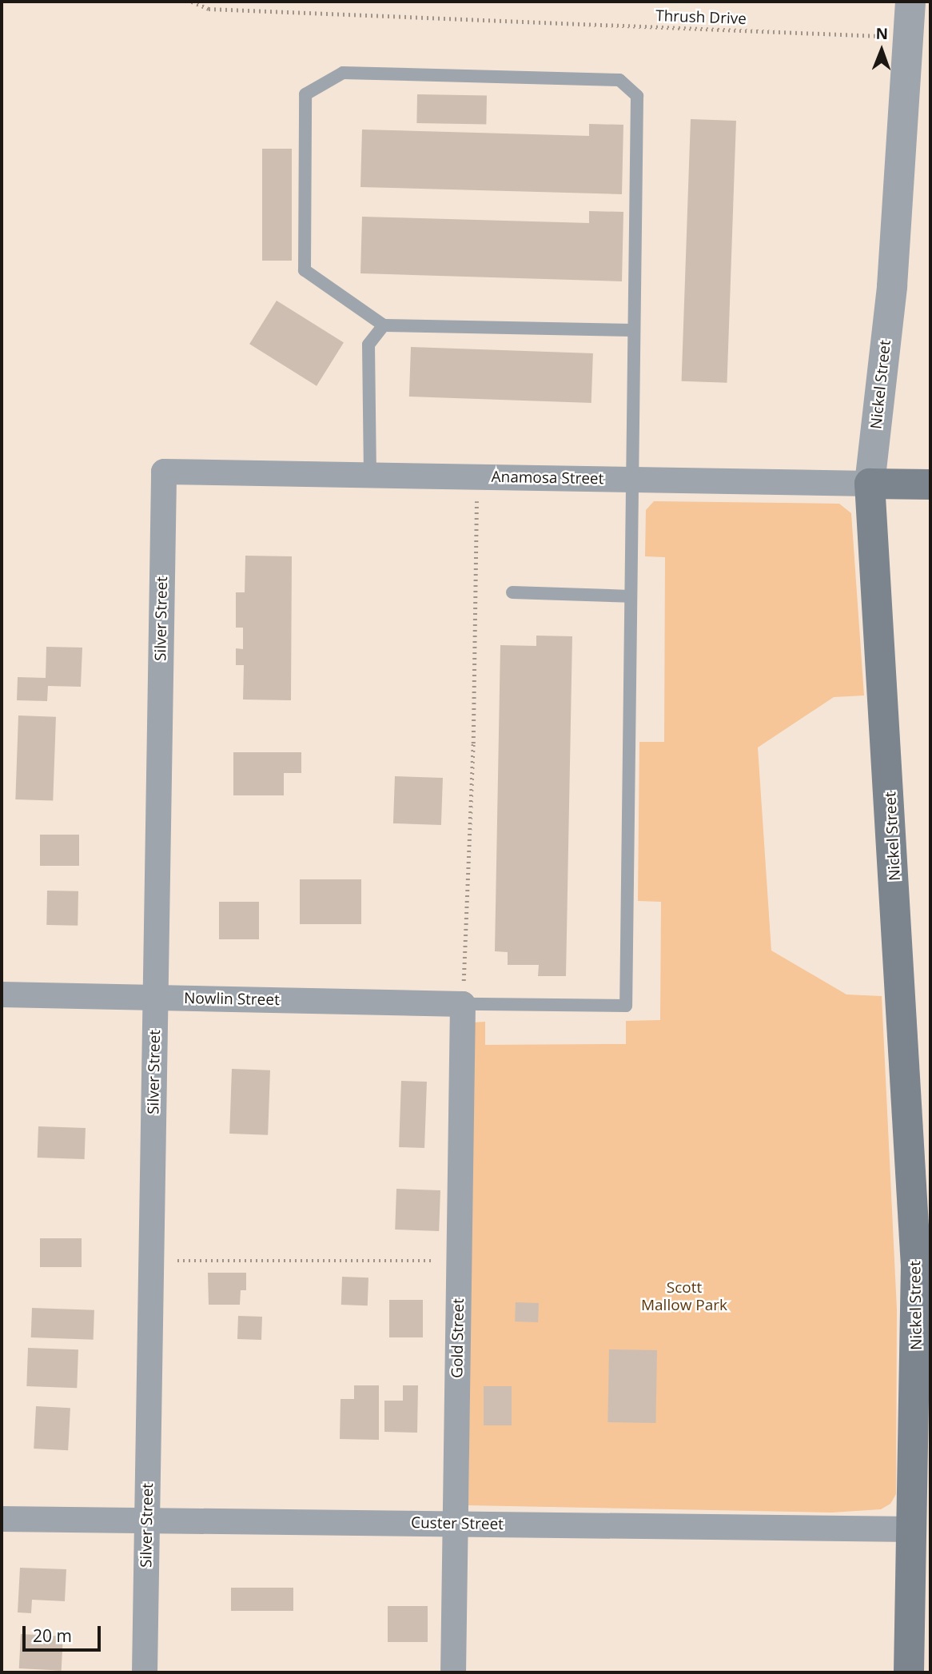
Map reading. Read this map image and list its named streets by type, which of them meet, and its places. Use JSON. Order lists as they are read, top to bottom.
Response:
{
  "streets": {
    "main road": ["Nickel Street", "Anamosa Street"],
    "street": [
      "Silver Street",
      "Nowlin Street",
      "Gold Street",
      "Custer Street"
    ],
    "path": ["Thrush Drive"]
  },
  "crossings": [
    ["Thrush Drive", "Nickel Street"],
    ["Nickel Street", "Anamosa Street"],
    ["Nickel Street", "Custer Street"],
    ["Anamosa Street", "Silver Street"],
    ["Silver Street", "Nowlin Street"],
    ["Silver Street", "Custer Street"],
    ["Nowlin Street", "Gold Street"],
    ["Gold Street", "Custer Street"]
  ],
  "parks": ["Scott Mallow Park"],
  "scale_bar": "20 m",
  "north": "top"
}
